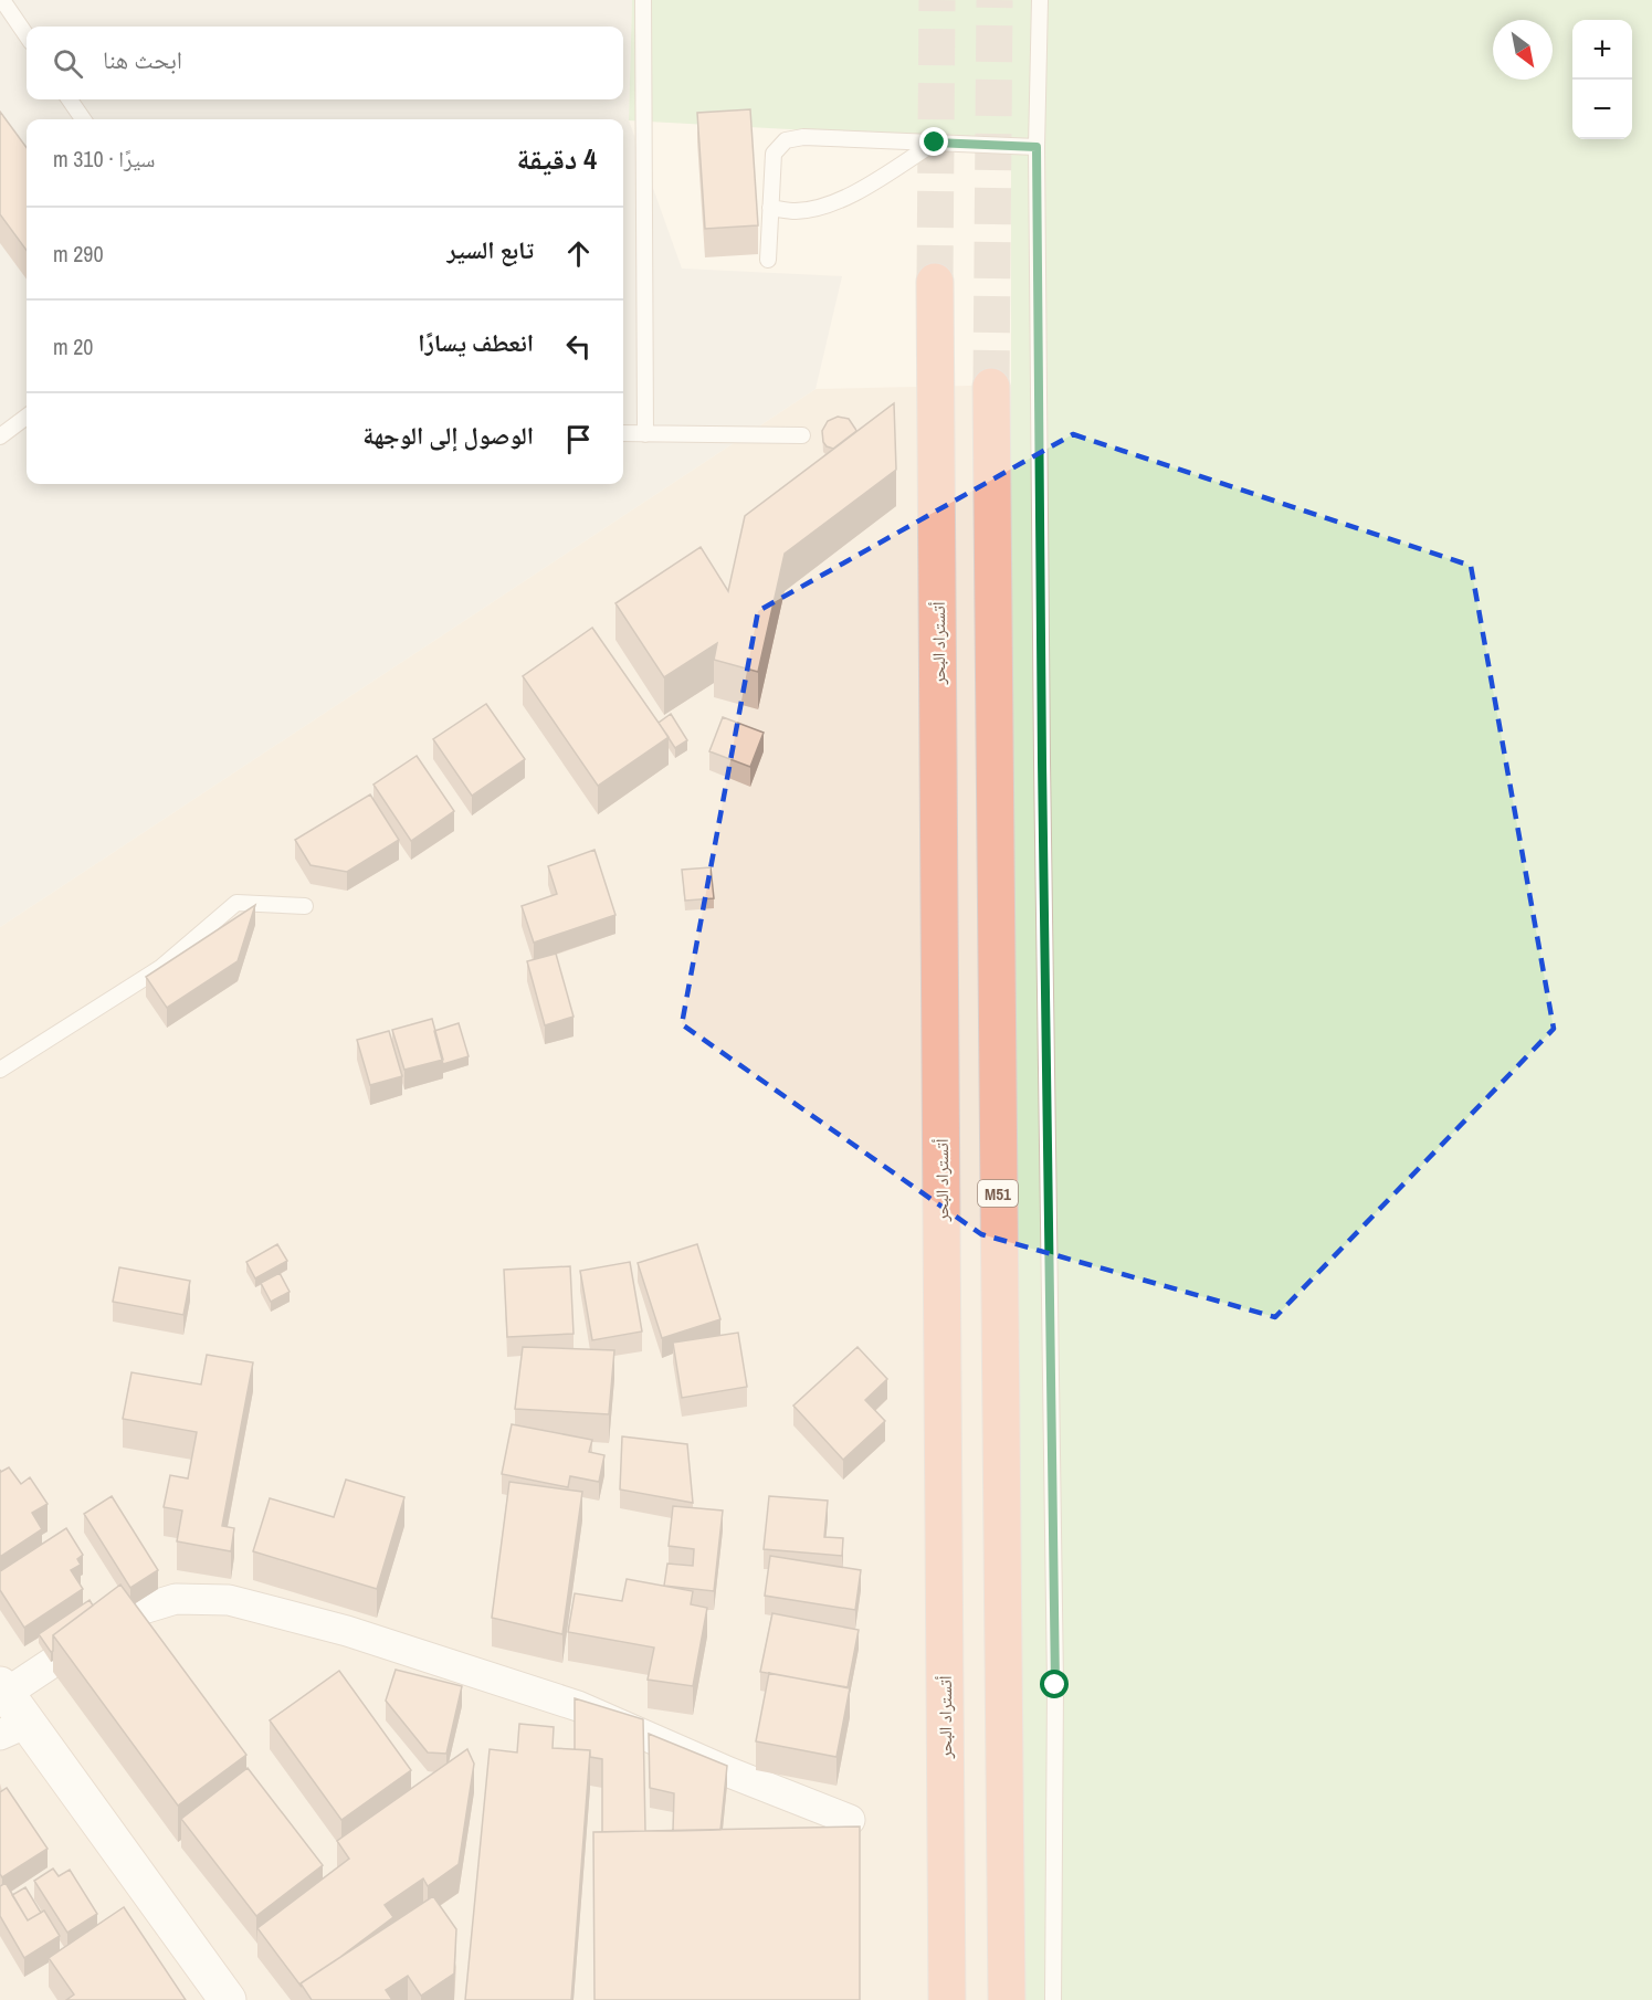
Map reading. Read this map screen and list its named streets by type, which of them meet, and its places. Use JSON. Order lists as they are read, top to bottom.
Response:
{
  "streets": {
    "highway": ["أتستراد البحر", "M51"]
  },
  "north": "bottom right",
  "page": {
    "map_buttons": ["+", "−"],
    "search": "ابحث هنا",
    "heading": ["4 دقيقة", "سيرًا · 310 m"],
    "list": [
      ["تابع السير", "290 m"],
      ["انعطف يسارًا", "20 m"],
      "الوصول إلى الوجهة"
    ]
  }
}
